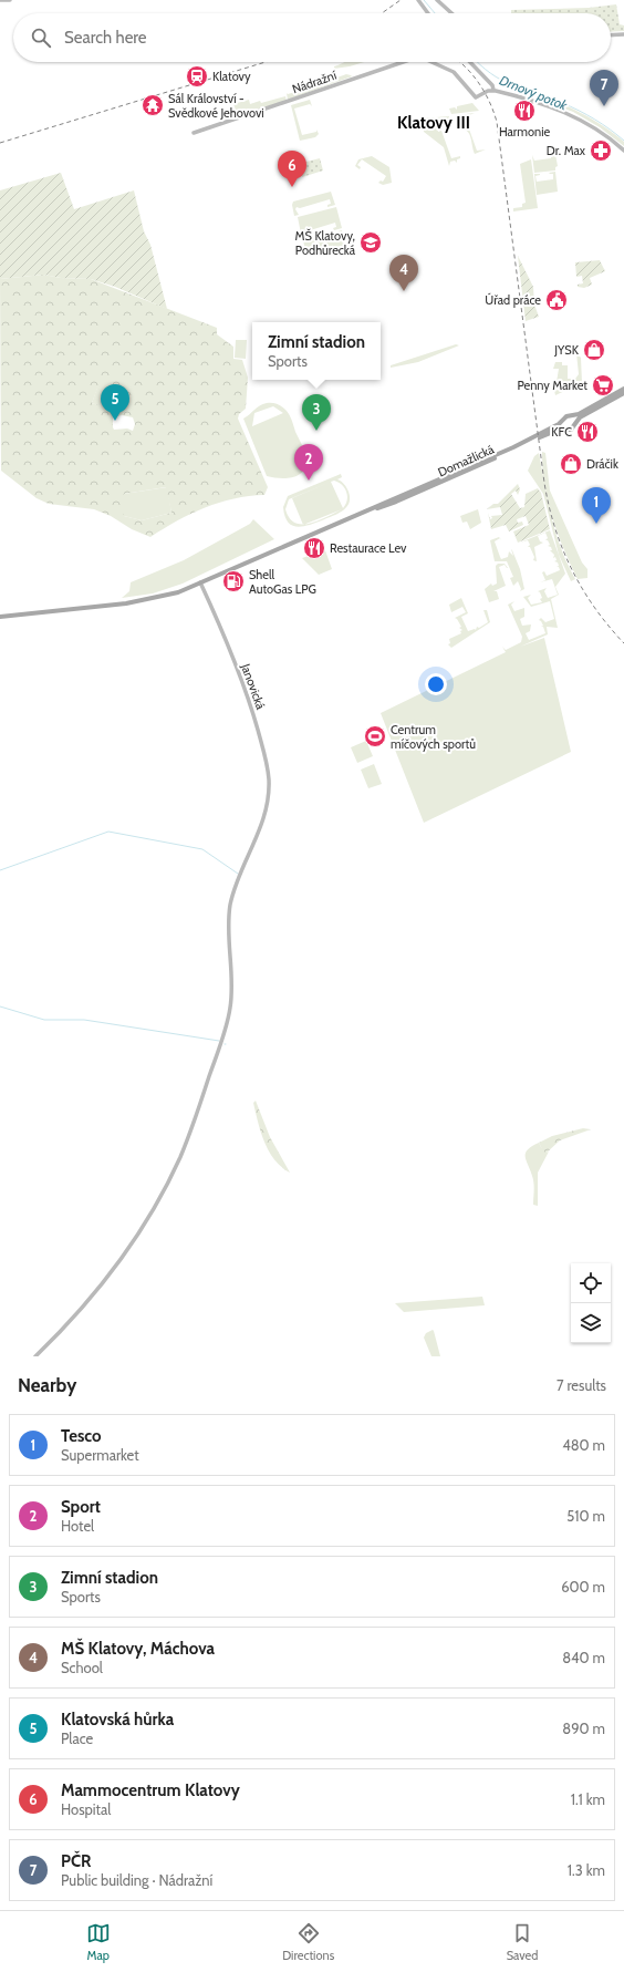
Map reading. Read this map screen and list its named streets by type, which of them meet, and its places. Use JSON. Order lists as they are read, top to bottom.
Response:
{
  "streets": {
    "main road": ["Nádražní", "Domažlická", "Janovická"]
  },
  "crossings": [
    ["Domažlická", "Janovická"]
  ],
  "districts": ["Klatovy III"],
  "water": ["Drnový potok"],
  "places": {
    "station": ["Klatovy"],
    "temple": ["Sál Království - Svědkové Jehovovi"],
    "restaurant": ["Harmonie", "KFC", "Restaurace Lev"],
    "pharmacy": ["Dr. Max"],
    "school or university": ["MŠ Klatovy, Podhůrecká"],
    "public building": ["Úřad práce"],
    "shop": ["JYSK", "Dráčik"],
    "supermarket": ["Penny Market"],
    "fuel station": ["Shell AutoGas LPG"],
    "sports": ["Centrum míčových sportů"]
  },
  "page": {
    "search": "Search here",
    "pins": [
      "7",
      "6",
      "4",
      "5",
      "3",
      "2",
      "1"
    ],
    "popup": ["Zimní stadion", "Sports"],
    "heading": ["Nearby", "7 results"],
    "list": [
      {
        "mark": "1",
        "name": "Tesco",
        "note": "Supermarket",
        "value": "480 m"
      },
      {
        "mark": "2",
        "name": "Sport",
        "note": "Hotel",
        "value": "510 m"
      },
      {
        "mark": "3",
        "name": "Zimní stadion",
        "note": "Sports",
        "value": "600 m"
      },
      {
        "mark": "4",
        "name": "MŠ Klatovy, Máchova",
        "note": "School",
        "value": "840 m"
      },
      {
        "mark": "5",
        "name": "Klatovská hůrka",
        "note": "Place",
        "value": "890 m"
      },
      {
        "mark": "6",
        "name": "Mammocentrum Klatovy",
        "note": "Hospital",
        "value": "1.1 km"
      },
      {
        "mark": "7",
        "name": "PČR",
        "note": "Public building · Nádražní",
        "value": "1.3 km"
      }
    ],
    "nav": ["Map", "Directions", "Saved"]
  }
}
